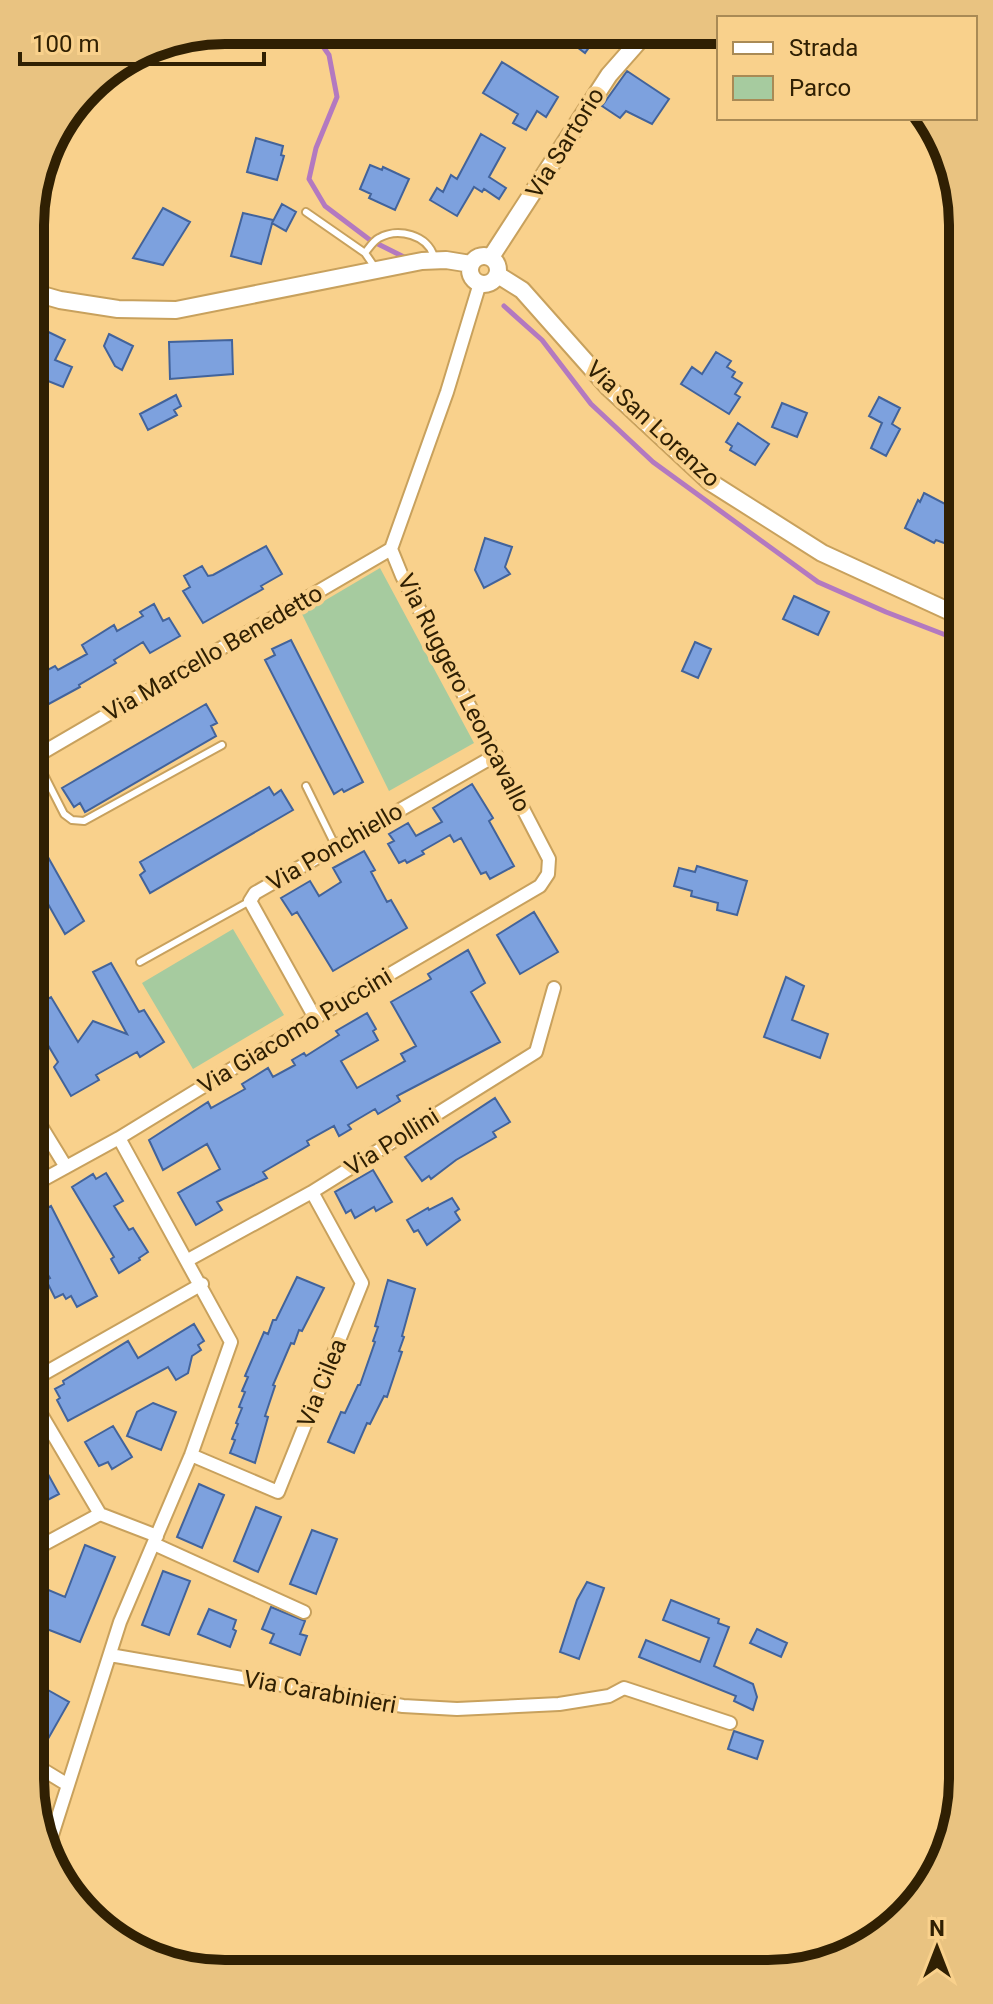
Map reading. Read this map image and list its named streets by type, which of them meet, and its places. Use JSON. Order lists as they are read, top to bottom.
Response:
{
  "streets": {
    "street": [
      "Via Sartorio",
      "Via San Lorenzo",
      "Via Marcello Benedetto",
      "Via Ruggero Leoncavallo",
      "Via Ponchiello",
      "Via Giacomo Puccini",
      "Via Pollini",
      "Via Cilea",
      "Via Carabinieri"
    ]
  },
  "crossings": [
    ["Via Sartorio", "Via San Lorenzo"],
    ["Via Sartorio", "Via Ruggero Leoncavallo"],
    ["Via San Lorenzo", "Via Ruggero Leoncavallo"],
    ["Via Marcello Benedetto", "Via Ruggero Leoncavallo"],
    ["Via Ruggero Leoncavallo", "Via Ponchiello"],
    ["Via Ruggero Leoncavallo", "Via Giacomo Puccini"],
    ["Via Ponchiello", "Via Giacomo Puccini"],
    ["Via Pollini", "Via Cilea"]
  ],
  "legend": ["Strada", "Parco"],
  "scale_bar": "100 m",
  "north": "top"
}
